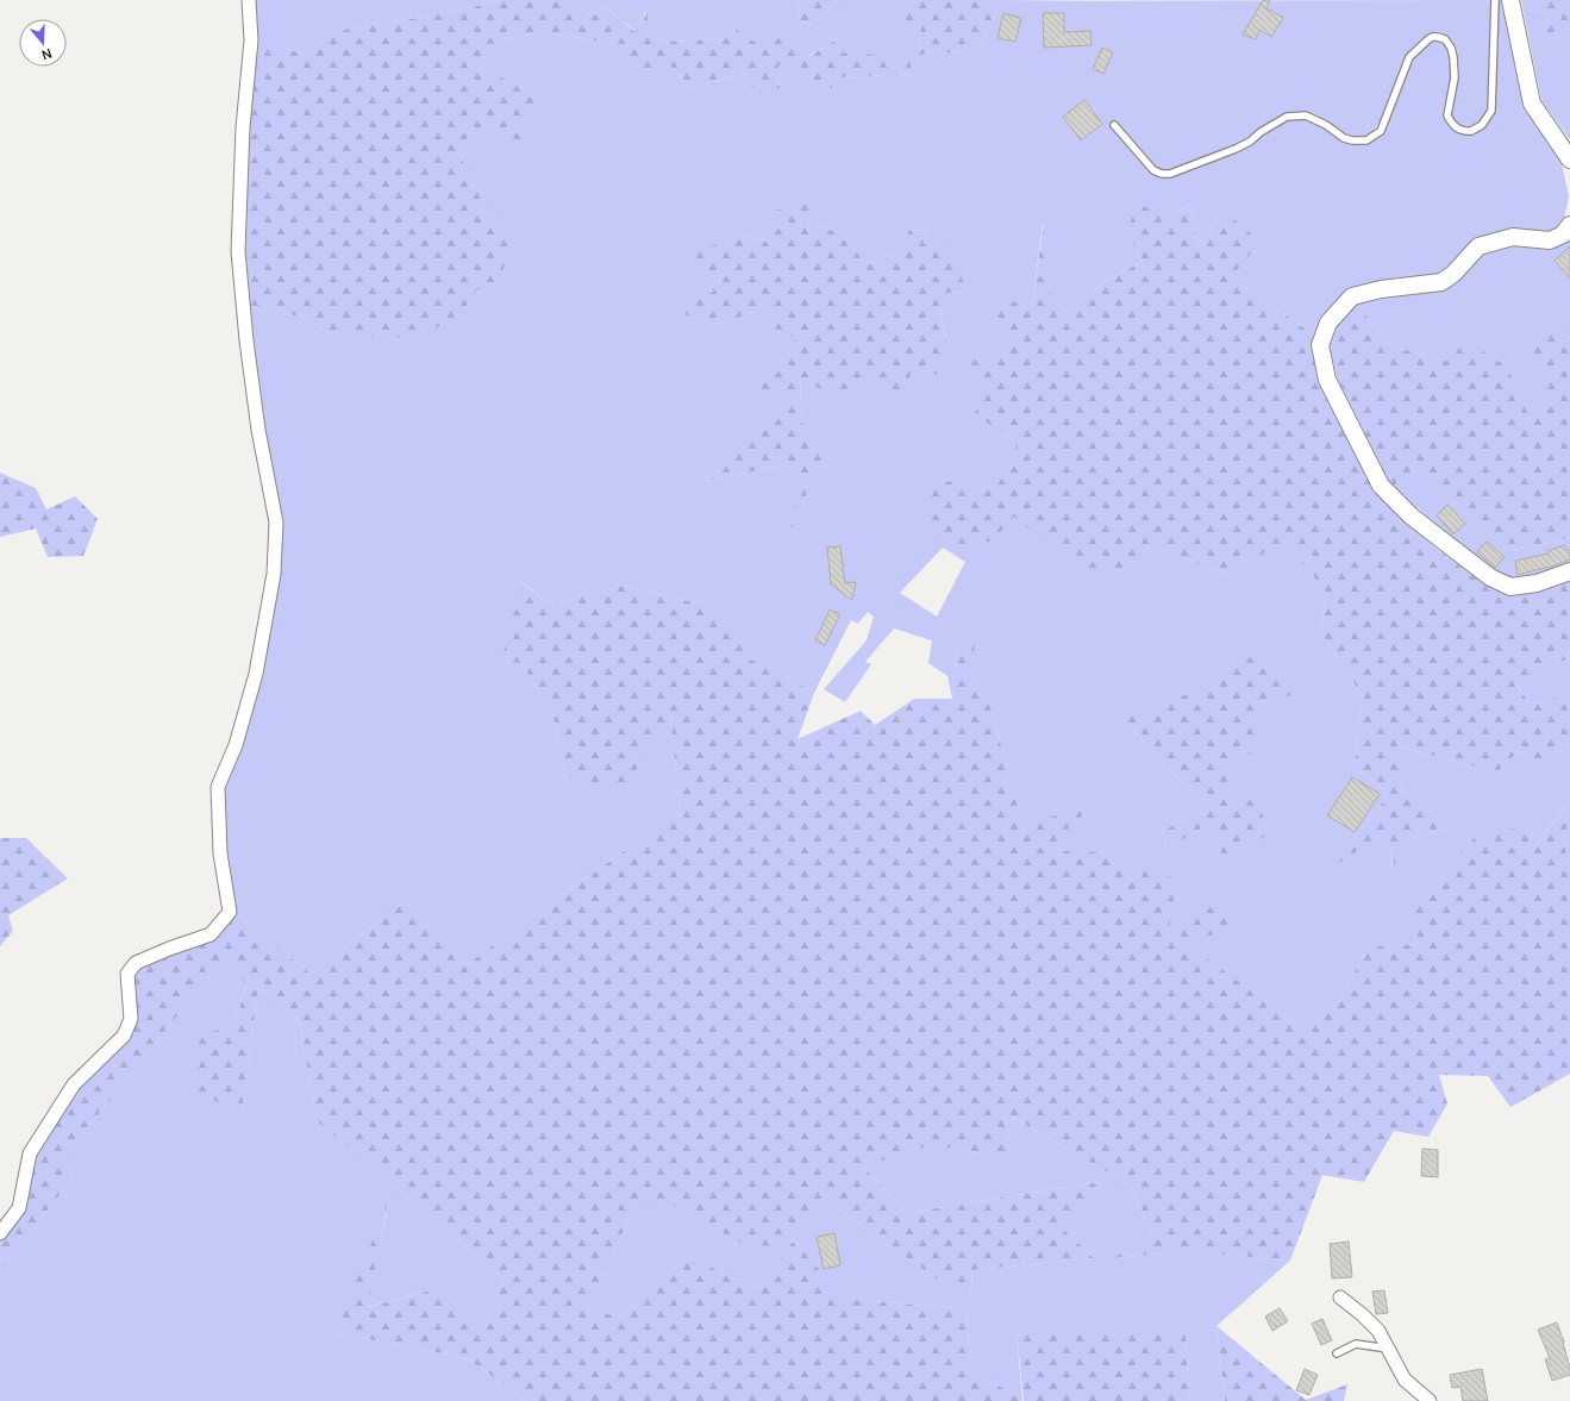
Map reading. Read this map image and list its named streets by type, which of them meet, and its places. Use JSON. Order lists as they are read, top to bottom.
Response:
{
  "north": "bottom"
}
